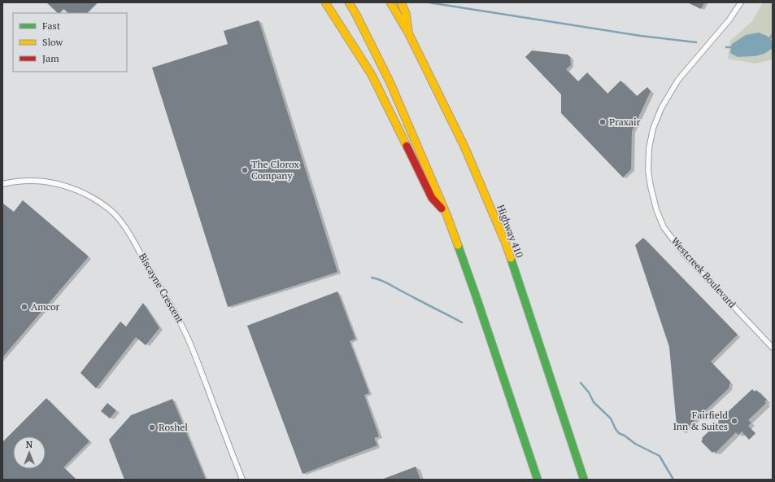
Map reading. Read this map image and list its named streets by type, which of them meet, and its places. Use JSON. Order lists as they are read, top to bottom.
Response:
{
  "streets": {
    "highway": ["Highway 410"],
    "street": ["Westcreek Boulevard", "Biscayne Crescent"]
  },
  "places": [
    "Praxair",
    "The Clorox Company",
    "Amcor",
    "Fairfield Inn & Suites",
    "Roshel"
  ],
  "legend": ["Fast", "Slow", "Jam"],
  "north": "top"
}
